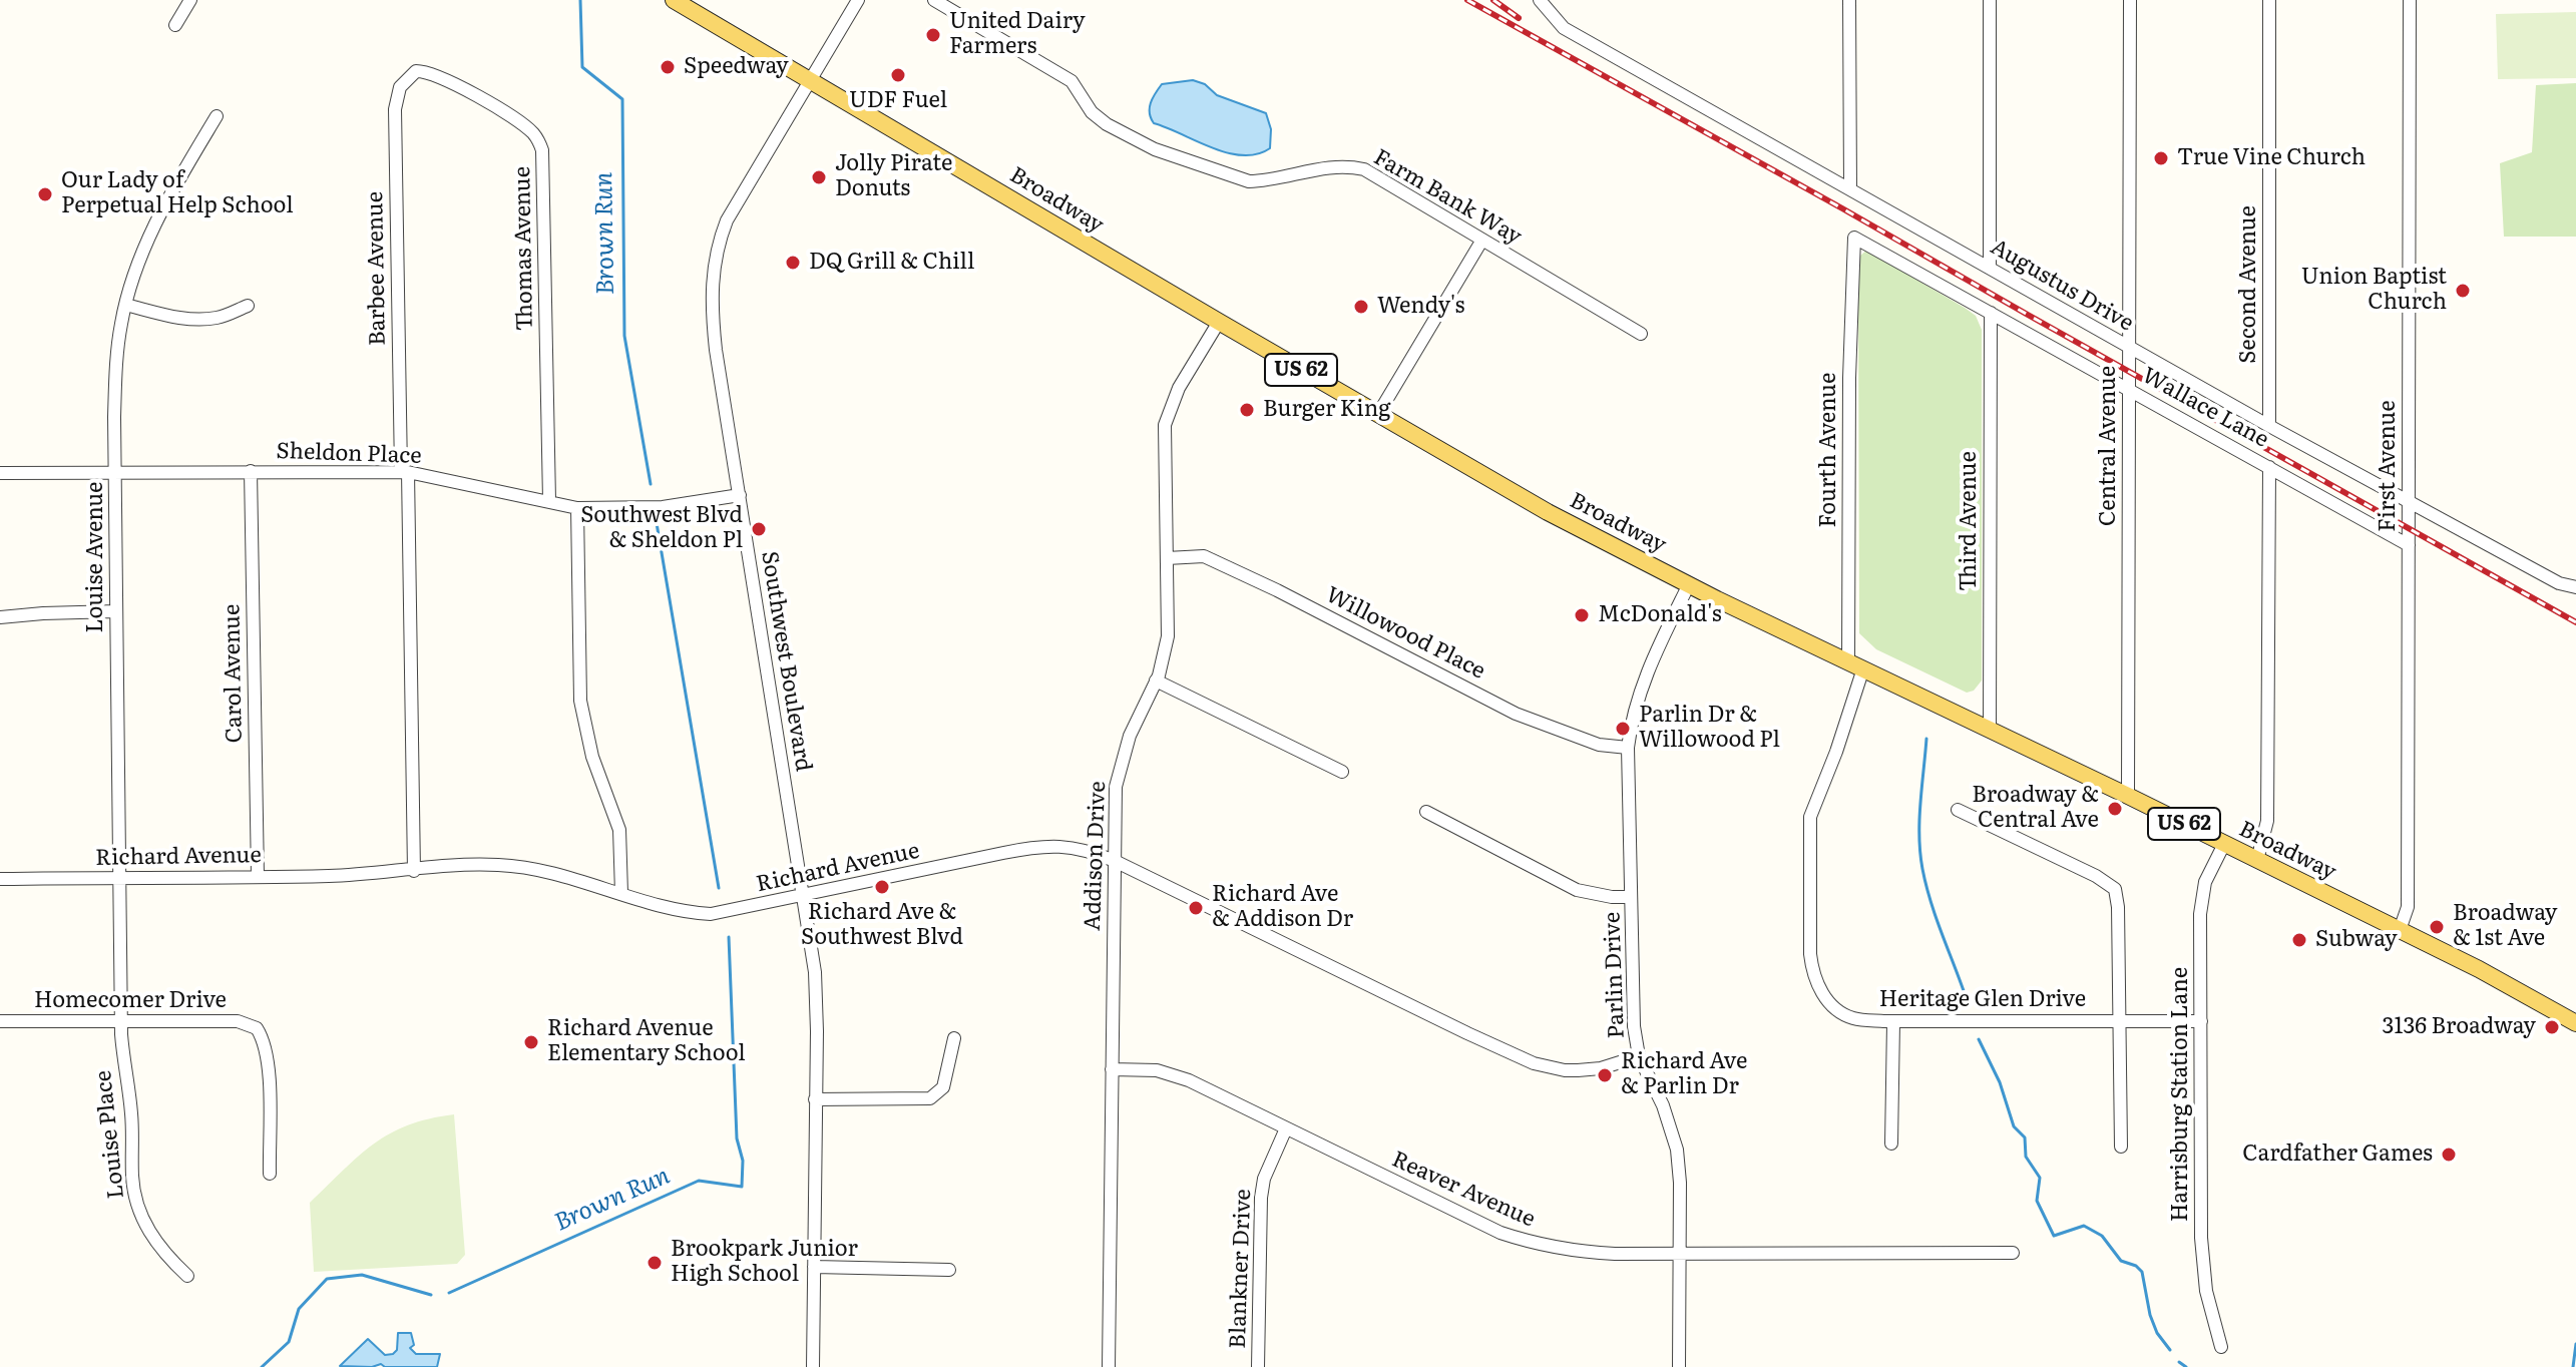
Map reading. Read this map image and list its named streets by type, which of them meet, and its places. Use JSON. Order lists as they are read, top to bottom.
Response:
{
  "streets": {
    "main road": ["Broadway", "US 62"],
    "street": [
      "Farm Bank Way",
      "Thomas Avenue",
      "Barbee Avenue",
      "Second Avenue",
      "Augustus Drive",
      "Wallace Lane",
      "Central Avenue",
      "Fourth Avenue",
      "Sheldon Place",
      "First Avenue",
      "Third Avenue",
      "Louise Avenue",
      "Willowood Place",
      "Southwest Boulevard",
      "Carol Avenue",
      "Addison Drive",
      "Richard Avenue",
      "Parlin Drive",
      "Heritage Glen Drive",
      "Homecomer Drive",
      "Harrisburg Station Lane",
      "Louise Place",
      "Reaver Avenue",
      "Blankner Drive"
    ]
  },
  "crossings": [
    ["Broadway", "Central Avenue"],
    ["Broadway", "Fourth Avenue"],
    ["Broadway", "First Avenue"],
    ["Broadway", "Third Avenue"],
    ["Broadway", "Southwest Boulevard"],
    ["Broadway", "Addison Drive"],
    ["Broadway", "Parlin Drive"],
    ["Broadway", "Heritage Glen Drive"],
    ["Broadway", "Harrisburg Station Lane"],
    ["Thomas Avenue", "Barbee Avenue"],
    ["Thomas Avenue", "Sheldon Place"],
    ["Barbee Avenue", "Sheldon Place"],
    ["Barbee Avenue", "Richard Avenue"],
    ["Second Avenue", "Augustus Drive"],
    ["Augustus Drive", "Central Avenue"],
    ["Augustus Drive", "First Avenue"],
    ["Wallace Lane", "Central Avenue"],
    ["Wallace Lane", "Fourth Avenue"],
    ["Wallace Lane", "First Avenue"],
    ["Wallace Lane", "Third Avenue"],
    ["Fourth Avenue", "Heritage Glen Drive"],
    ["Sheldon Place", "Louise Avenue"],
    ["Sheldon Place", "Southwest Boulevard"],
    ["Sheldon Place", "Carol Avenue"],
    ["Louise Avenue", "Richard Avenue"],
    ["Louise Avenue", "Homecomer Drive"],
    ["Louise Avenue", "Louise Place"],
    ["Willowood Place", "Addison Drive"],
    ["Willowood Place", "Parlin Drive"],
    ["Southwest Boulevard", "Richard Avenue"],
    ["Carol Avenue", "Richard Avenue"],
    ["Addison Drive", "Richard Avenue"],
    ["Addison Drive", "Reaver Avenue"],
    ["Richard Avenue", "Parlin Drive"],
    ["Parlin Drive", "Reaver Avenue"],
    ["Heritage Glen Drive", "Harrisburg Station Lane"],
    ["Homecomer Drive", "Louise Place"],
    ["Reaver Avenue", "Blankner Drive"]
  ],
  "water": ["Brown Run"],
  "places": [
    "United Dairy Farmers",
    "Speedway",
    "UDF Fuel",
    "True Vine Church",
    "Jolly Pirate Donuts",
    "Our Lady of Perpetual Help School",
    "DQ Grill & Chill",
    "Union Baptist Church",
    "Wendy's",
    "Burger King",
    "Southwest Blvd & Sheldon Pl",
    "McDonald's",
    "Parlin Dr & Willowood Pl",
    "Broadway & Central Ave",
    "Richard Ave & Southwest Blvd",
    "Richard Ave & Addison Dr",
    "Broadway & 1st Ave",
    "Subway",
    "3136 Broadway",
    "Richard Avenue Elementary School",
    "Richard Ave & Parlin Dr",
    "Cardfather Games",
    "Brookpark Junior High School"
  ]
}
